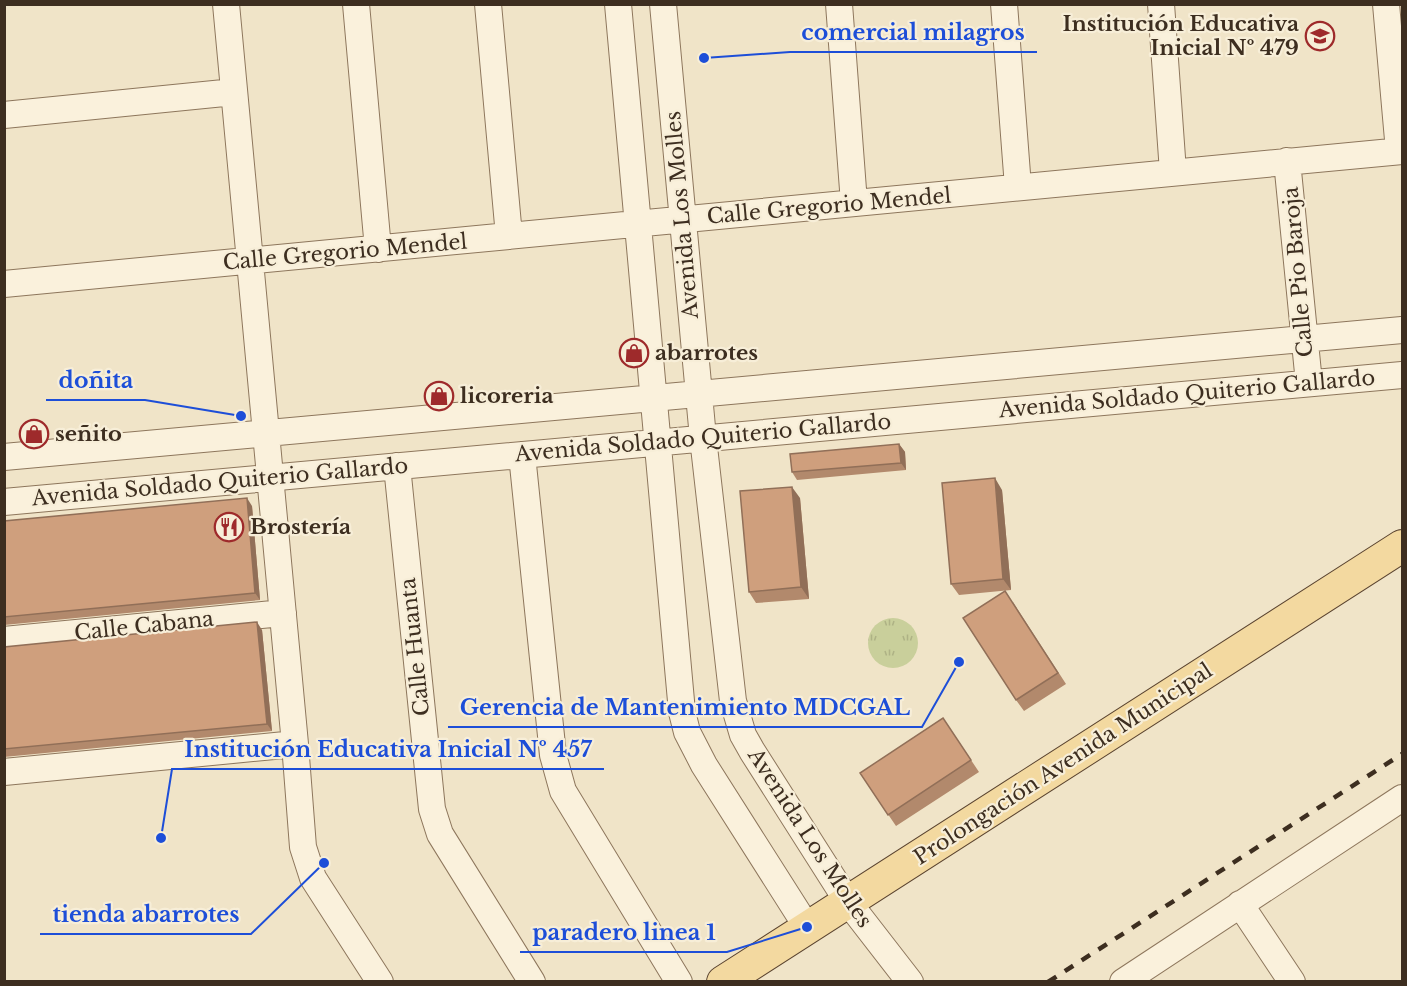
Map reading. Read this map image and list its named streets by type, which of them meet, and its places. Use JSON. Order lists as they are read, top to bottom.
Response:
{
  "streets": {
    "main road": ["Prolongación Avenida Municipal"],
    "street": [
      "Calle Gregorio Mendel",
      "Avenida Los Molles",
      "Calle Pio Baroja",
      "Avenida Soldado Quiterio Gallardo",
      "Calle Cabana",
      "Calle Huanta"
    ]
  },
  "crossings": [
    ["Calle Gregorio Mendel", "Avenida Los Molles"],
    ["Calle Gregorio Mendel", "Calle Pio Baroja"],
    ["Avenida Los Molles", "Avenida Soldado Quiterio Gallardo"],
    ["Avenida Los Molles", "Prolongación Avenida Municipal"],
    ["Calle Pio Baroja", "Avenida Soldado Quiterio Gallardo"],
    ["Avenida Soldado Quiterio Gallardo", "Calle Huanta"]
  ],
  "places": {
    "school or university": ["Institución Educativa Inicial Nº 479"],
    "other": [
      "comercial milagros",
      "doñita",
      "Gerencia de Mantenimiento MDCGAL",
      "Institución Educativa Inicial Nº 457",
      "tienda abarrotes",
      "paradero linea 1"
    ],
    "shop": ["abarrotes", "licoreria", "señito"],
    "restaurant": ["Brostería"]
  }
}
